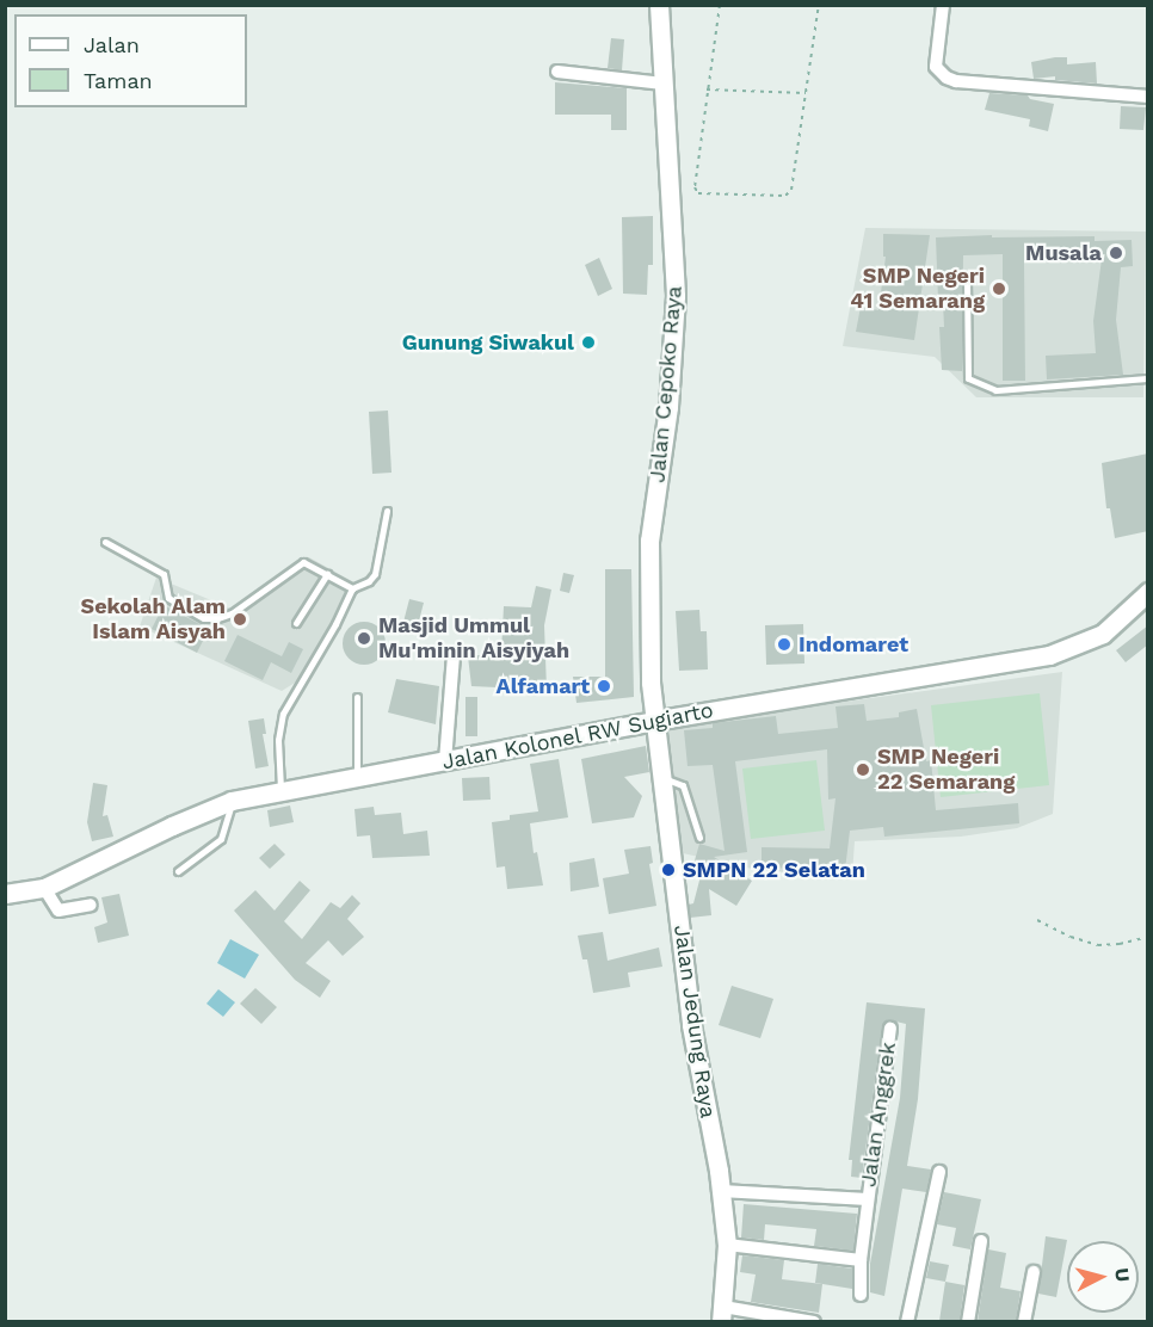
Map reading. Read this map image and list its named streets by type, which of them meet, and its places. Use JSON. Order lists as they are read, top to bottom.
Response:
{
  "streets": {
    "main road": ["Jalan Cepoko Raya", "Jalan Kolonel RW Sugiarto", "Jalan Jedung Raya"],
    "street": ["Jalan Anggrek"]
  },
  "crossings": [
    ["Jalan Cepoko Raya", "Jalan Kolonel RW Sugiarto"],
    ["Jalan Cepoko Raya", "Jalan Jedung Raya"],
    ["Jalan Kolonel RW Sugiarto", "Jalan Jedung Raya"]
  ],
  "places": [
    "Musala",
    "SMP Negeri 41 Semarang",
    "Gunung Siwakul",
    "Sekolah Alam Islam Aisyah",
    "Masjid Ummul Mu'minin Aisyiyah",
    "Indomaret",
    "Alfamart",
    "SMP Negeri 22 Semarang",
    "SMPN 22 Selatan"
  ],
  "legend": ["Jalan", "Taman"],
  "north": "right"
}
